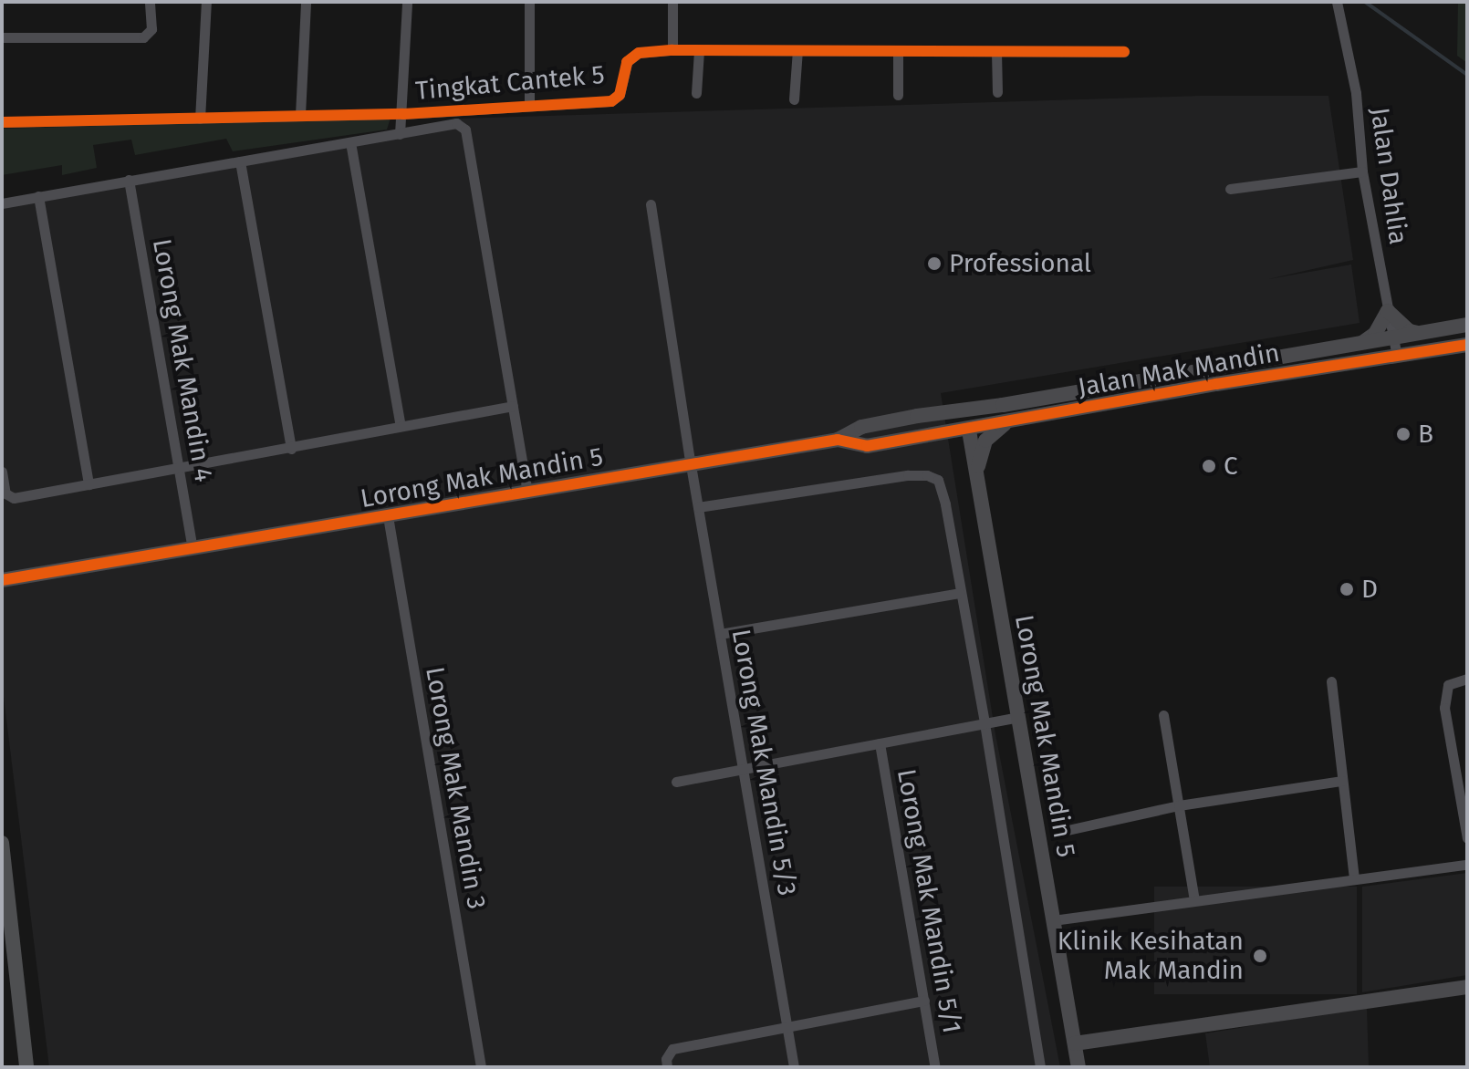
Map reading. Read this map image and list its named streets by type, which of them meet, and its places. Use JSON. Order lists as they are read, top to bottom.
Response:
{
  "streets": {
    "street": [
      "Tingkat Cantek 5",
      "Jalan Dahlia",
      "Lorong Mak Mandin 4",
      "Jalan Mak Mandin",
      "Lorong Mak Mandin 5",
      "Lorong Mak Mandin 5/3",
      "Lorong Mak Mandin 3",
      "Lorong Mak Mandin 5/1"
    ]
  },
  "crossings": [
    ["Jalan Dahlia", "Jalan Mak Mandin"],
    ["Lorong Mak Mandin 4", "Lorong Mak Mandin 5"],
    ["Jalan Mak Mandin", "Lorong Mak Mandin 5"],
    ["Lorong Mak Mandin 5", "Lorong Mak Mandin 5/3"],
    ["Lorong Mak Mandin 5", "Lorong Mak Mandin 3"]
  ],
  "places": [
    "Professional",
    "B",
    "C",
    "D",
    "Klinik Kesihatan Mak Mandin"
  ]
}
